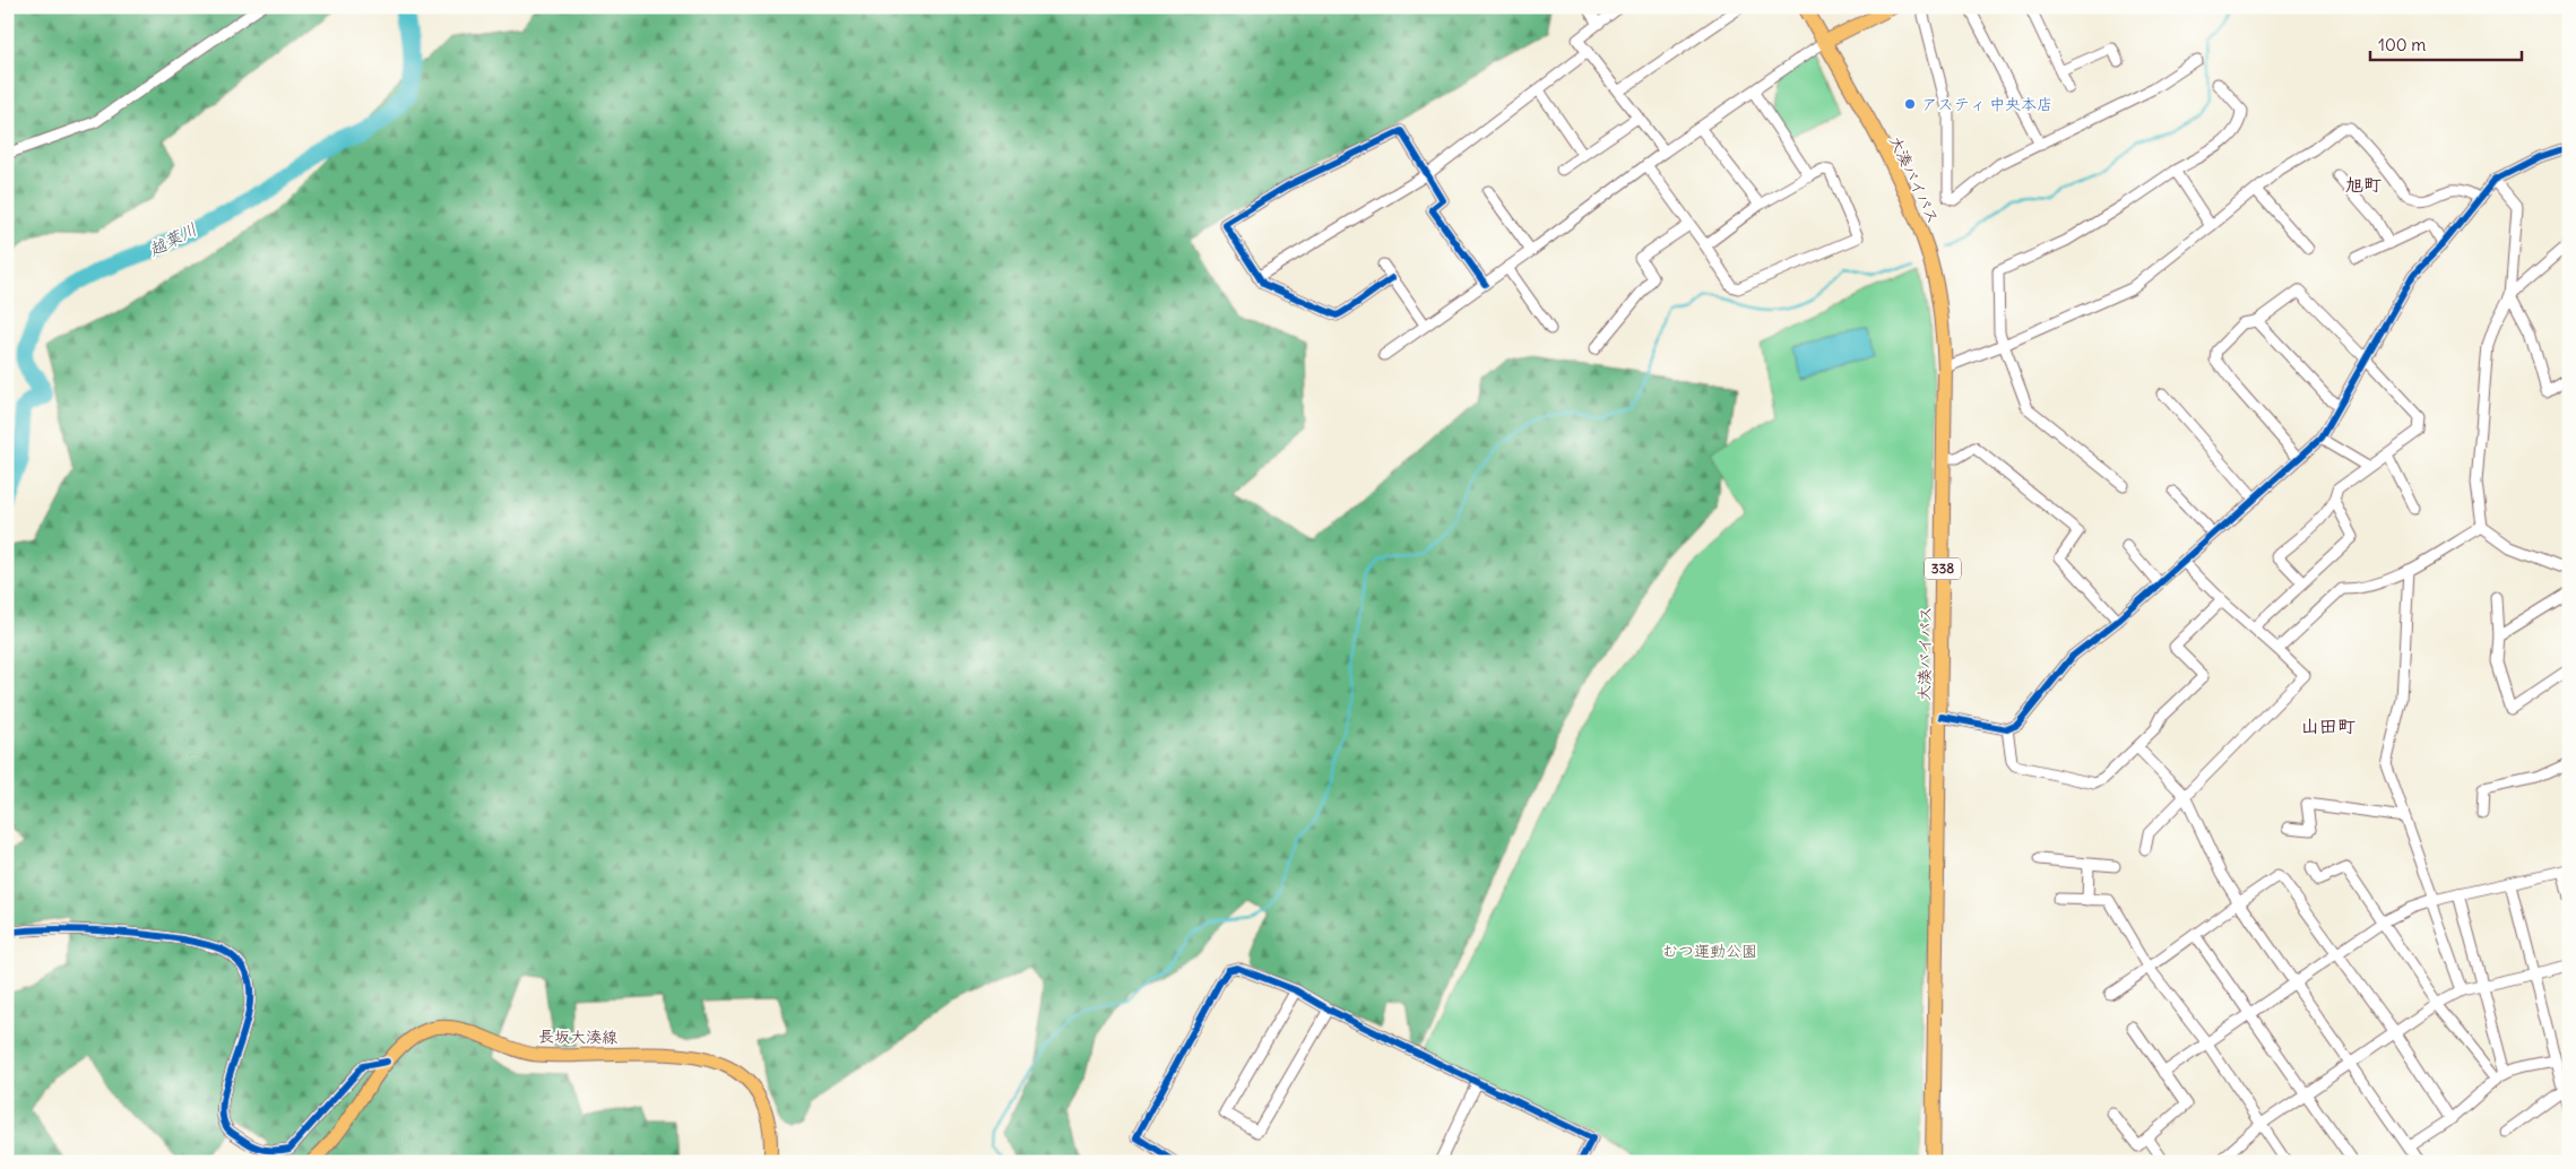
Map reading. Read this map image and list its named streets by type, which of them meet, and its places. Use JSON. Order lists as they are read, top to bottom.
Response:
{
  "streets": {
    "highway": ["大湊バイパス", "338"],
    "main road": ["長坂大湊線"]
  },
  "districts": ["旭町", "山田町"],
  "water": ["越葉川"],
  "parks": ["むつ運動公園"],
  "places": ["アスティ 中央本店"],
  "scale_bar": "100 m"
}
